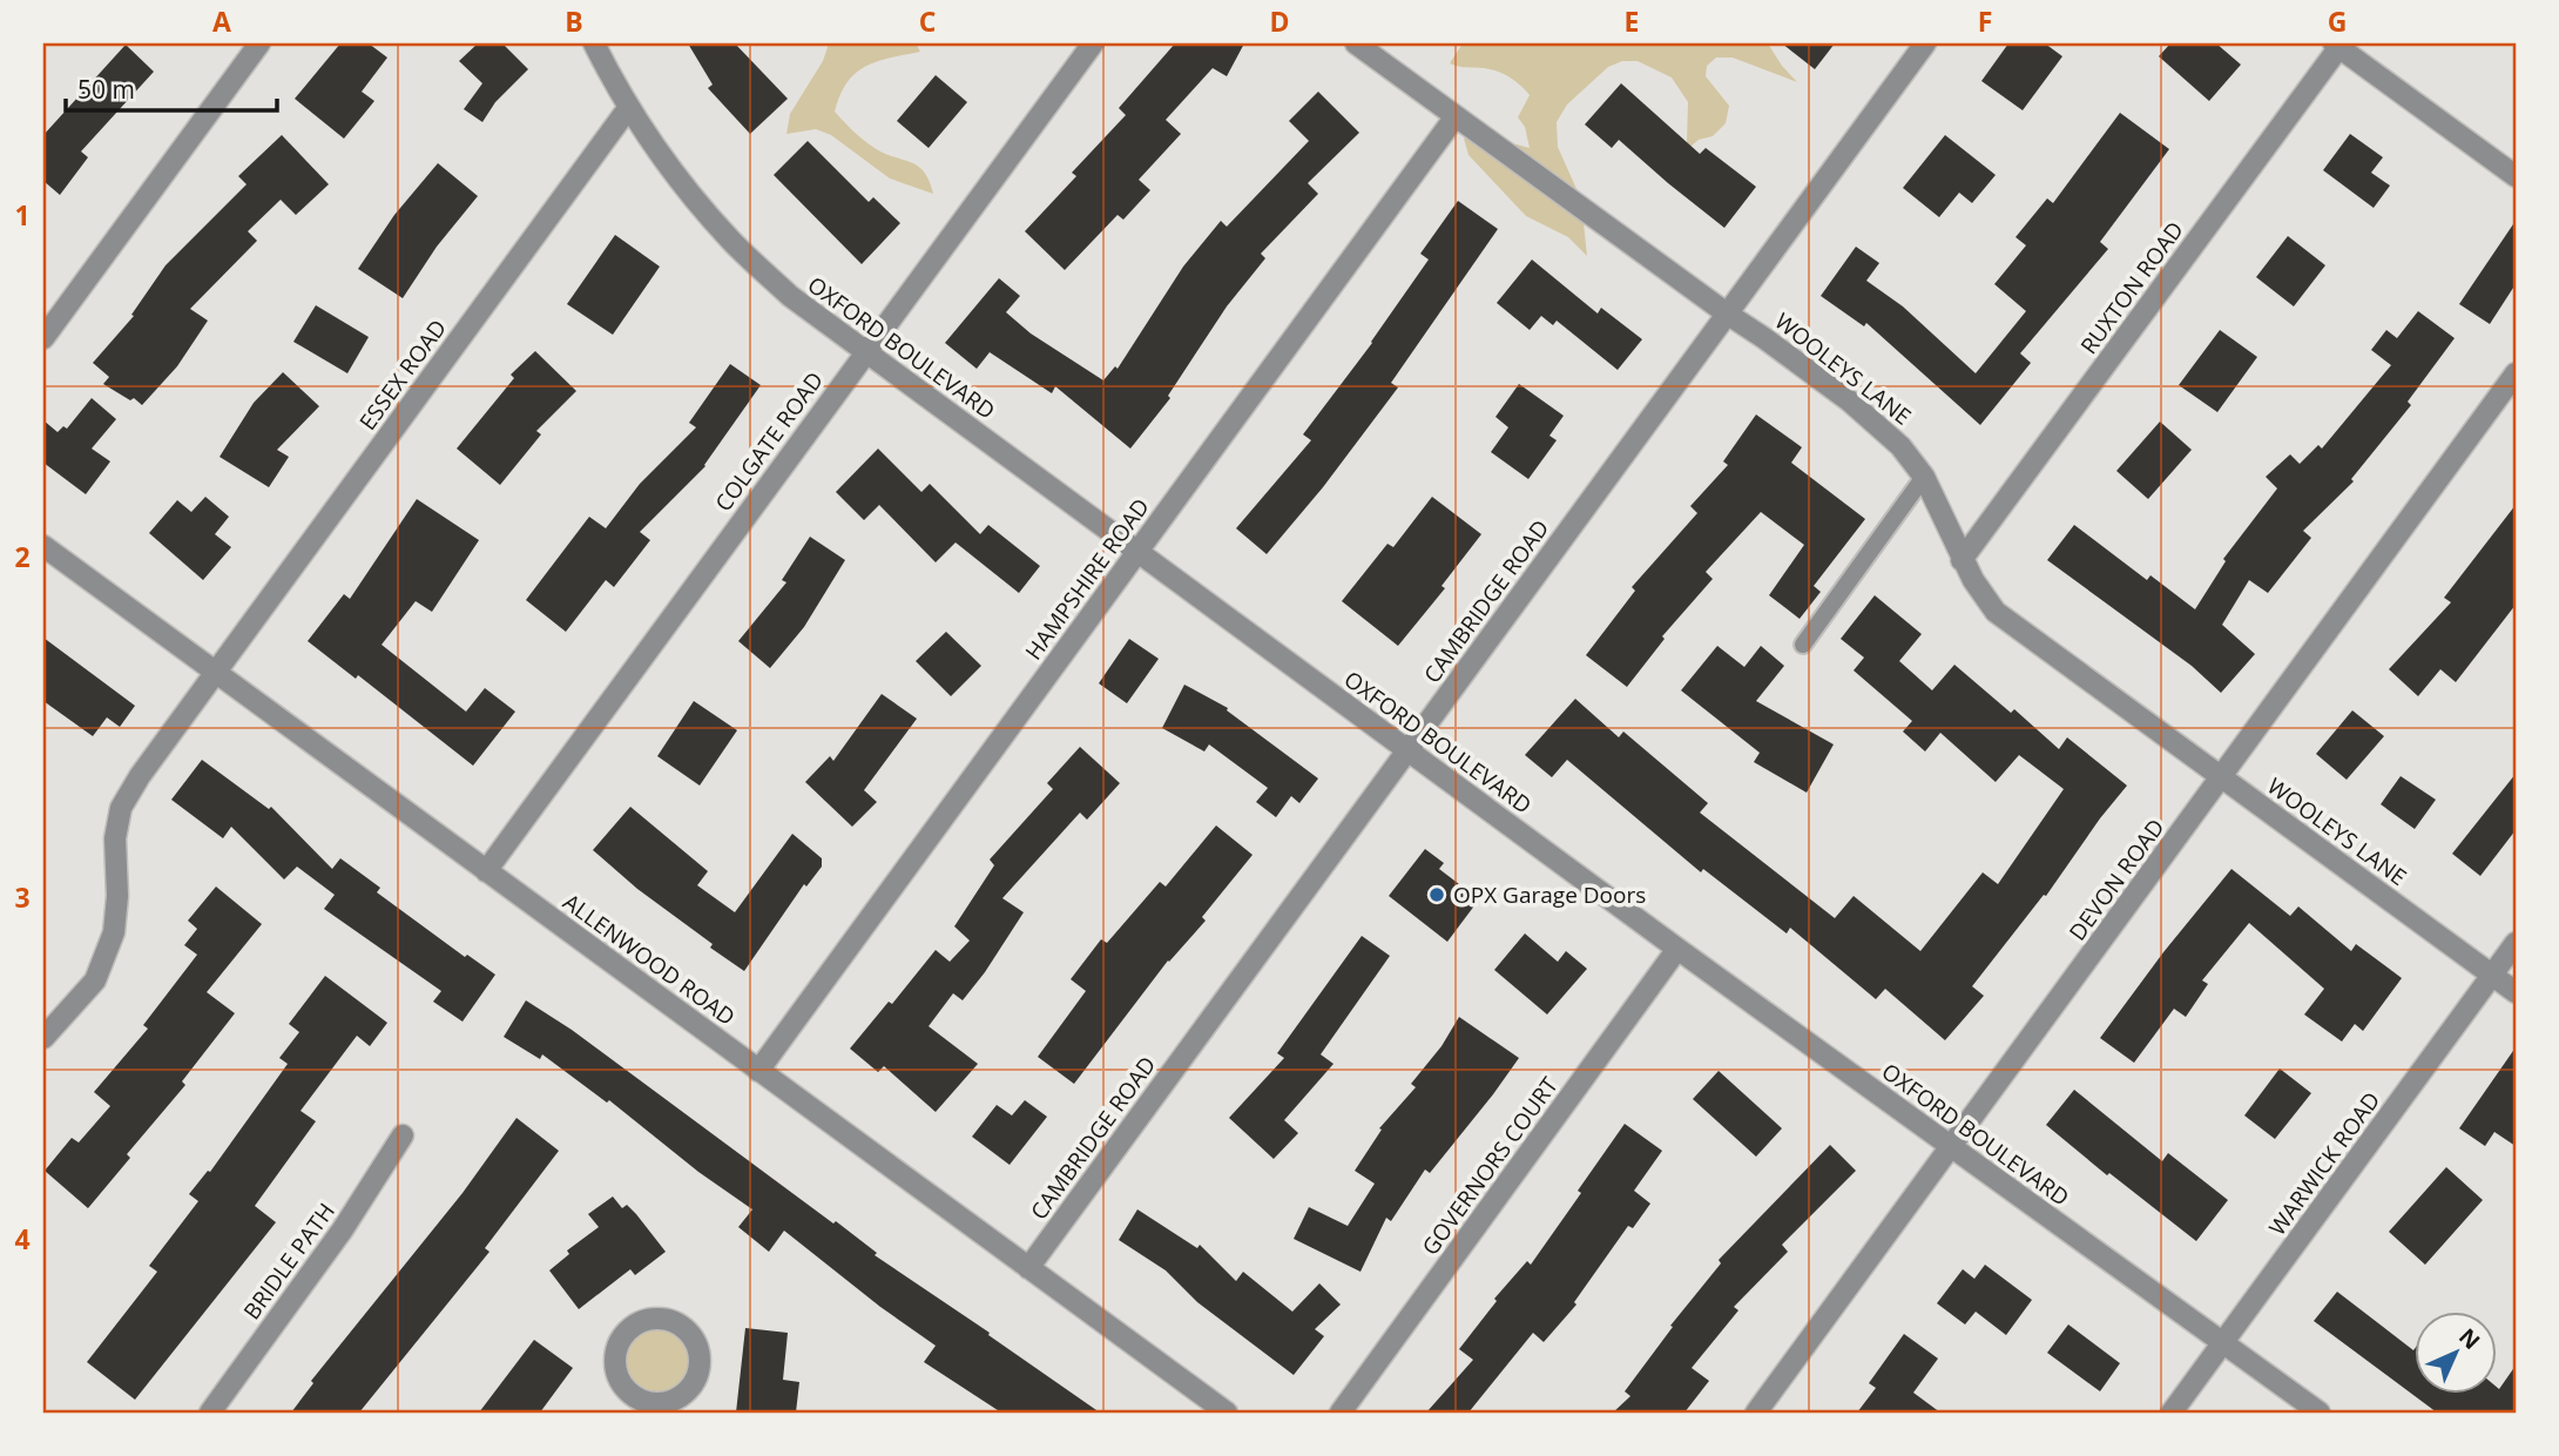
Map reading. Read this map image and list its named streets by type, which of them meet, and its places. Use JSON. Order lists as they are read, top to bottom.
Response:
{
  "streets": {
    "street": [
      "RUXTON ROAD",
      "OXFORD BOULEVARD",
      "WOOLEYS LANE",
      "ESSEX ROAD",
      "COLGATE ROAD",
      "HAMPSHIRE ROAD",
      "CAMBRIDGE ROAD",
      "DEVON ROAD",
      "ALLENWOOD ROAD",
      "WARWICK ROAD",
      "GOVERNORS COURT",
      "BRIDLE PATH"
    ]
  },
  "crossings": [
    ["RUXTON ROAD", "WOOLEYS LANE"],
    ["OXFORD BOULEVARD", "ESSEX ROAD"],
    ["OXFORD BOULEVARD", "COLGATE ROAD"],
    ["OXFORD BOULEVARD", "HAMPSHIRE ROAD"],
    ["OXFORD BOULEVARD", "CAMBRIDGE ROAD"],
    ["OXFORD BOULEVARD", "DEVON ROAD"],
    ["OXFORD BOULEVARD", "WARWICK ROAD"],
    ["OXFORD BOULEVARD", "GOVERNORS COURT"],
    ["WOOLEYS LANE", "HAMPSHIRE ROAD"],
    ["WOOLEYS LANE", "CAMBRIDGE ROAD"],
    ["WOOLEYS LANE", "DEVON ROAD"],
    ["WOOLEYS LANE", "WARWICK ROAD"],
    ["ESSEX ROAD", "ALLENWOOD ROAD"],
    ["COLGATE ROAD", "ALLENWOOD ROAD"],
    ["HAMPSHIRE ROAD", "ALLENWOOD ROAD"],
    ["CAMBRIDGE ROAD", "ALLENWOOD ROAD"]
  ],
  "places": ["OPX Garage Doors"],
  "scale_bar": "50 m",
  "north": "top right",
  "grid": {
    "columns": [
      "A",
      "B",
      "C",
      "D",
      "E",
      "F",
      "G"
    ],
    "rows": [
      "1",
      "2",
      "3",
      "4"
    ]
  }
}
